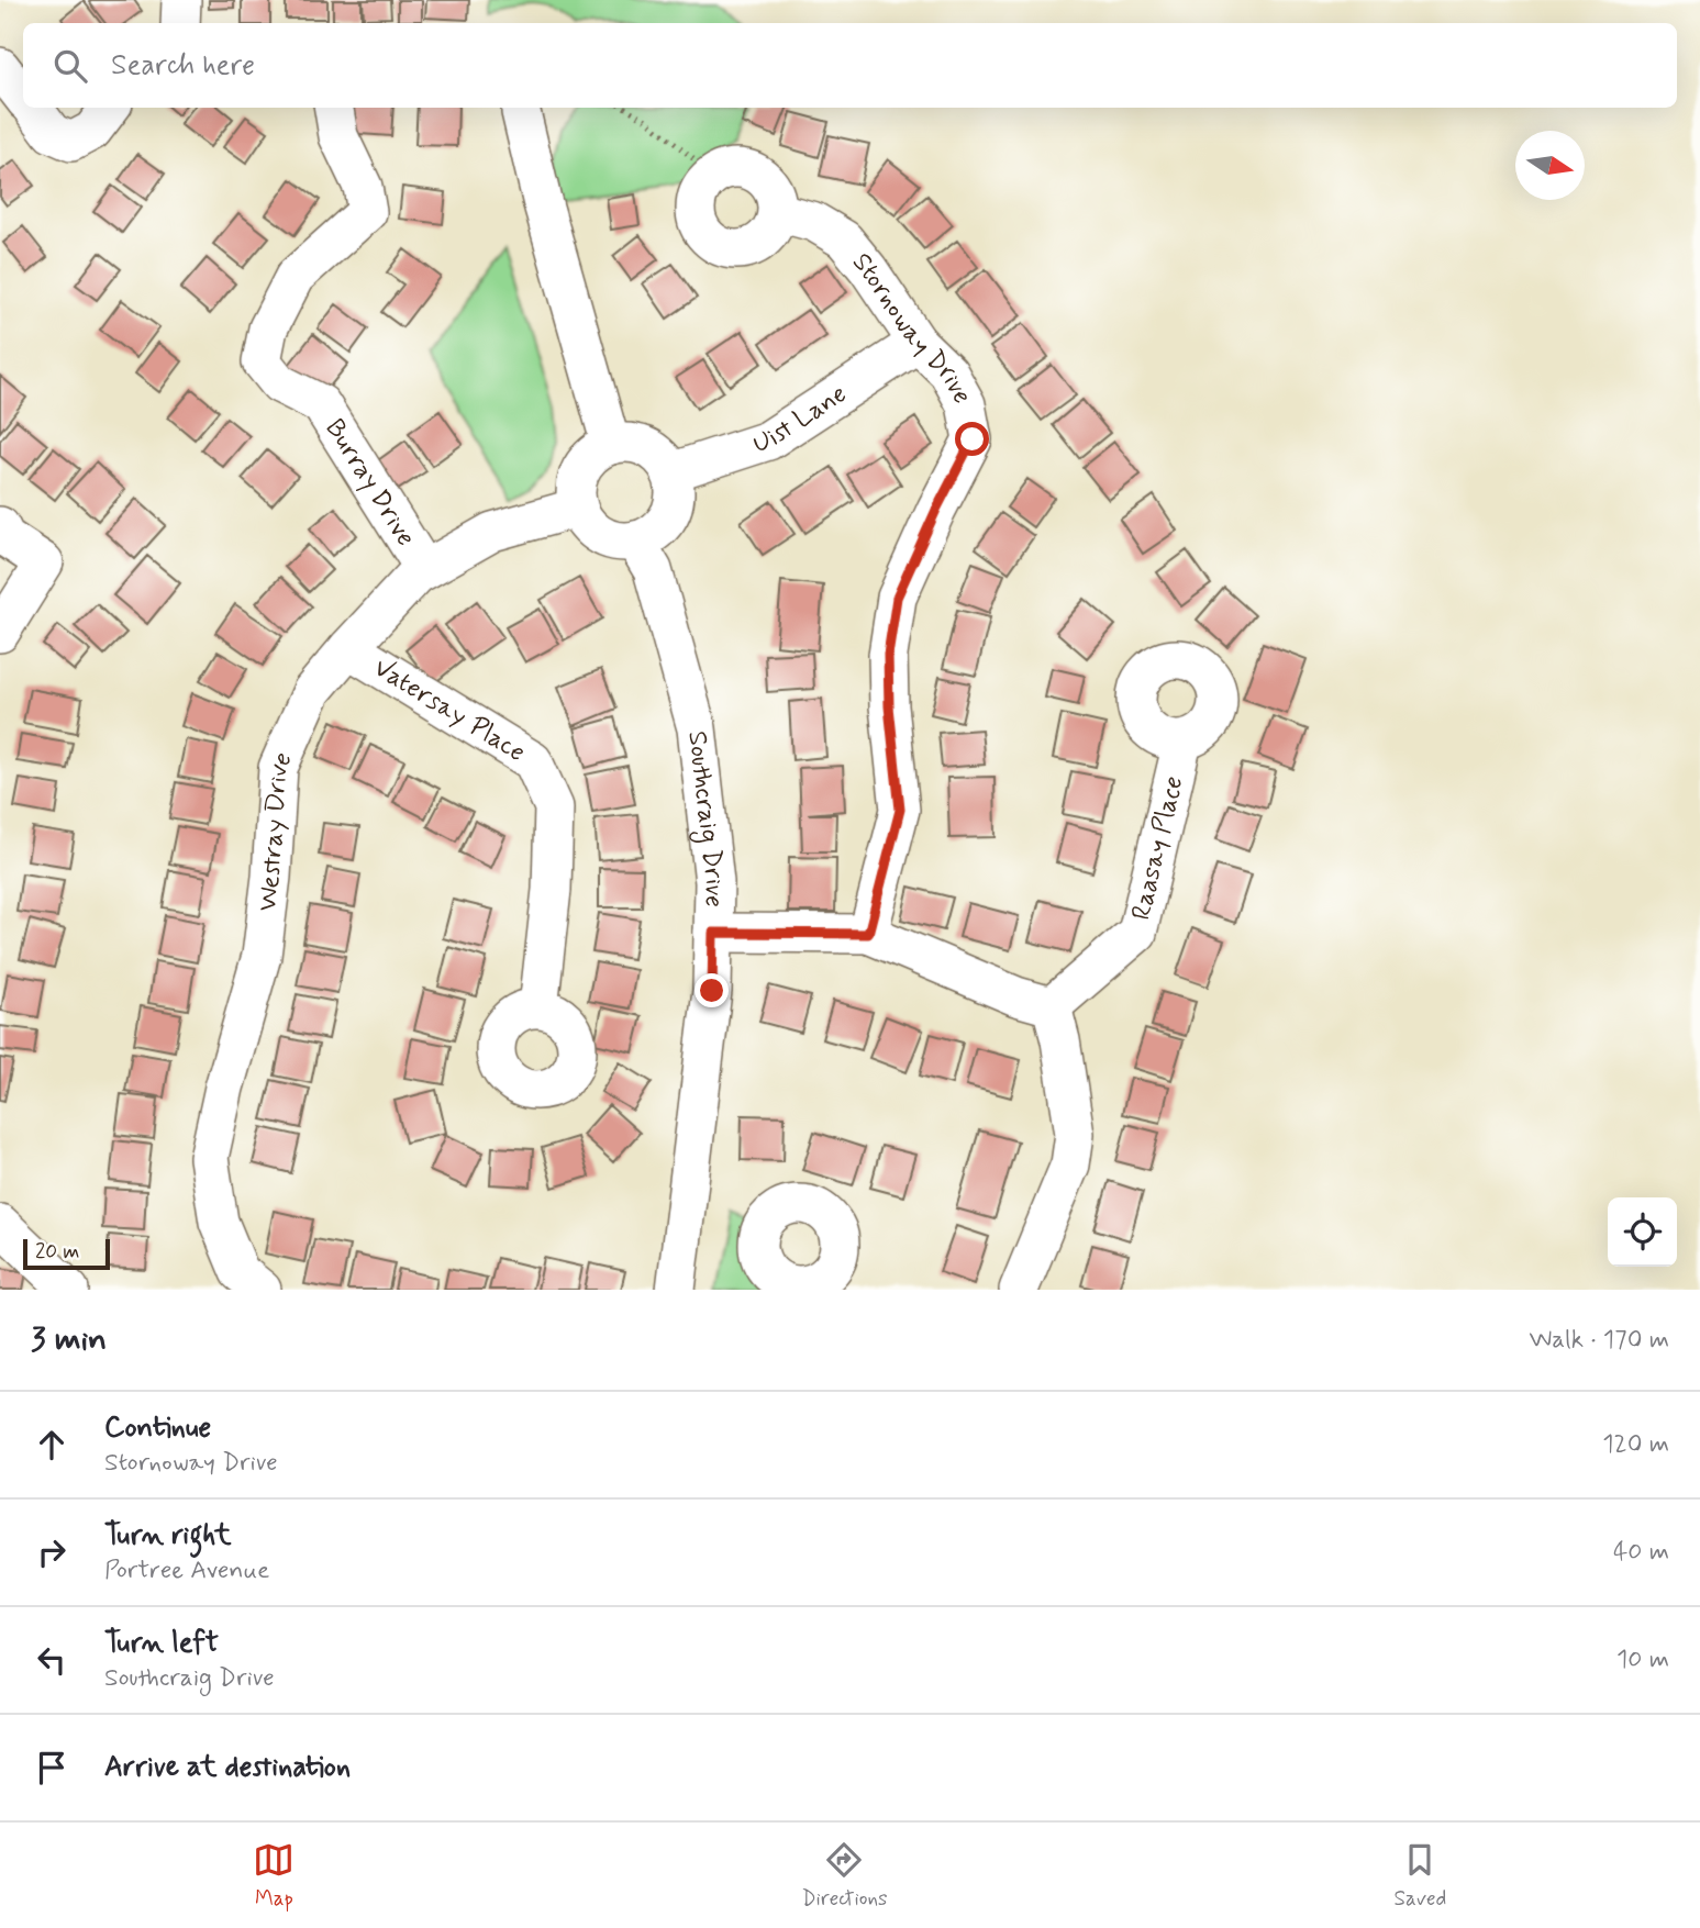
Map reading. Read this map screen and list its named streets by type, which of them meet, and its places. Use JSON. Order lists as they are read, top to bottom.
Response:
{
  "streets": {
    "street": [
      "Stornoway Drive",
      "Uist Lane",
      "Burray Drive",
      "Vatersay Place",
      "Southcraig Drive",
      "Westray Drive",
      "Raasay Place"
    ]
  },
  "crossings": [
    ["Stornoway Drive", "Uist Lane"],
    ["Uist Lane", "Southcraig Drive"],
    ["Uist Lane", "Westray Drive"],
    ["Burray Drive", "Westray Drive"],
    ["Vatersay Place", "Westray Drive"],
    ["Southcraig Drive", "Westray Drive"]
  ],
  "scale_bar": "20 m",
  "north": "right",
  "page": {
    "search": "Search here",
    "scale": "20 m",
    "heading": ["3 min", "Walk · 170 m"],
    "list": [
      ["Continue", "Stornoway Drive", "120 m"],
      ["Turn right", "Portree Avenue", "40 m"],
      ["Turn left", "Southcraig Drive", "10 m"],
      "Arrive at destination"
    ],
    "nav": ["Map", "Directions", "Saved"]
  }
}
